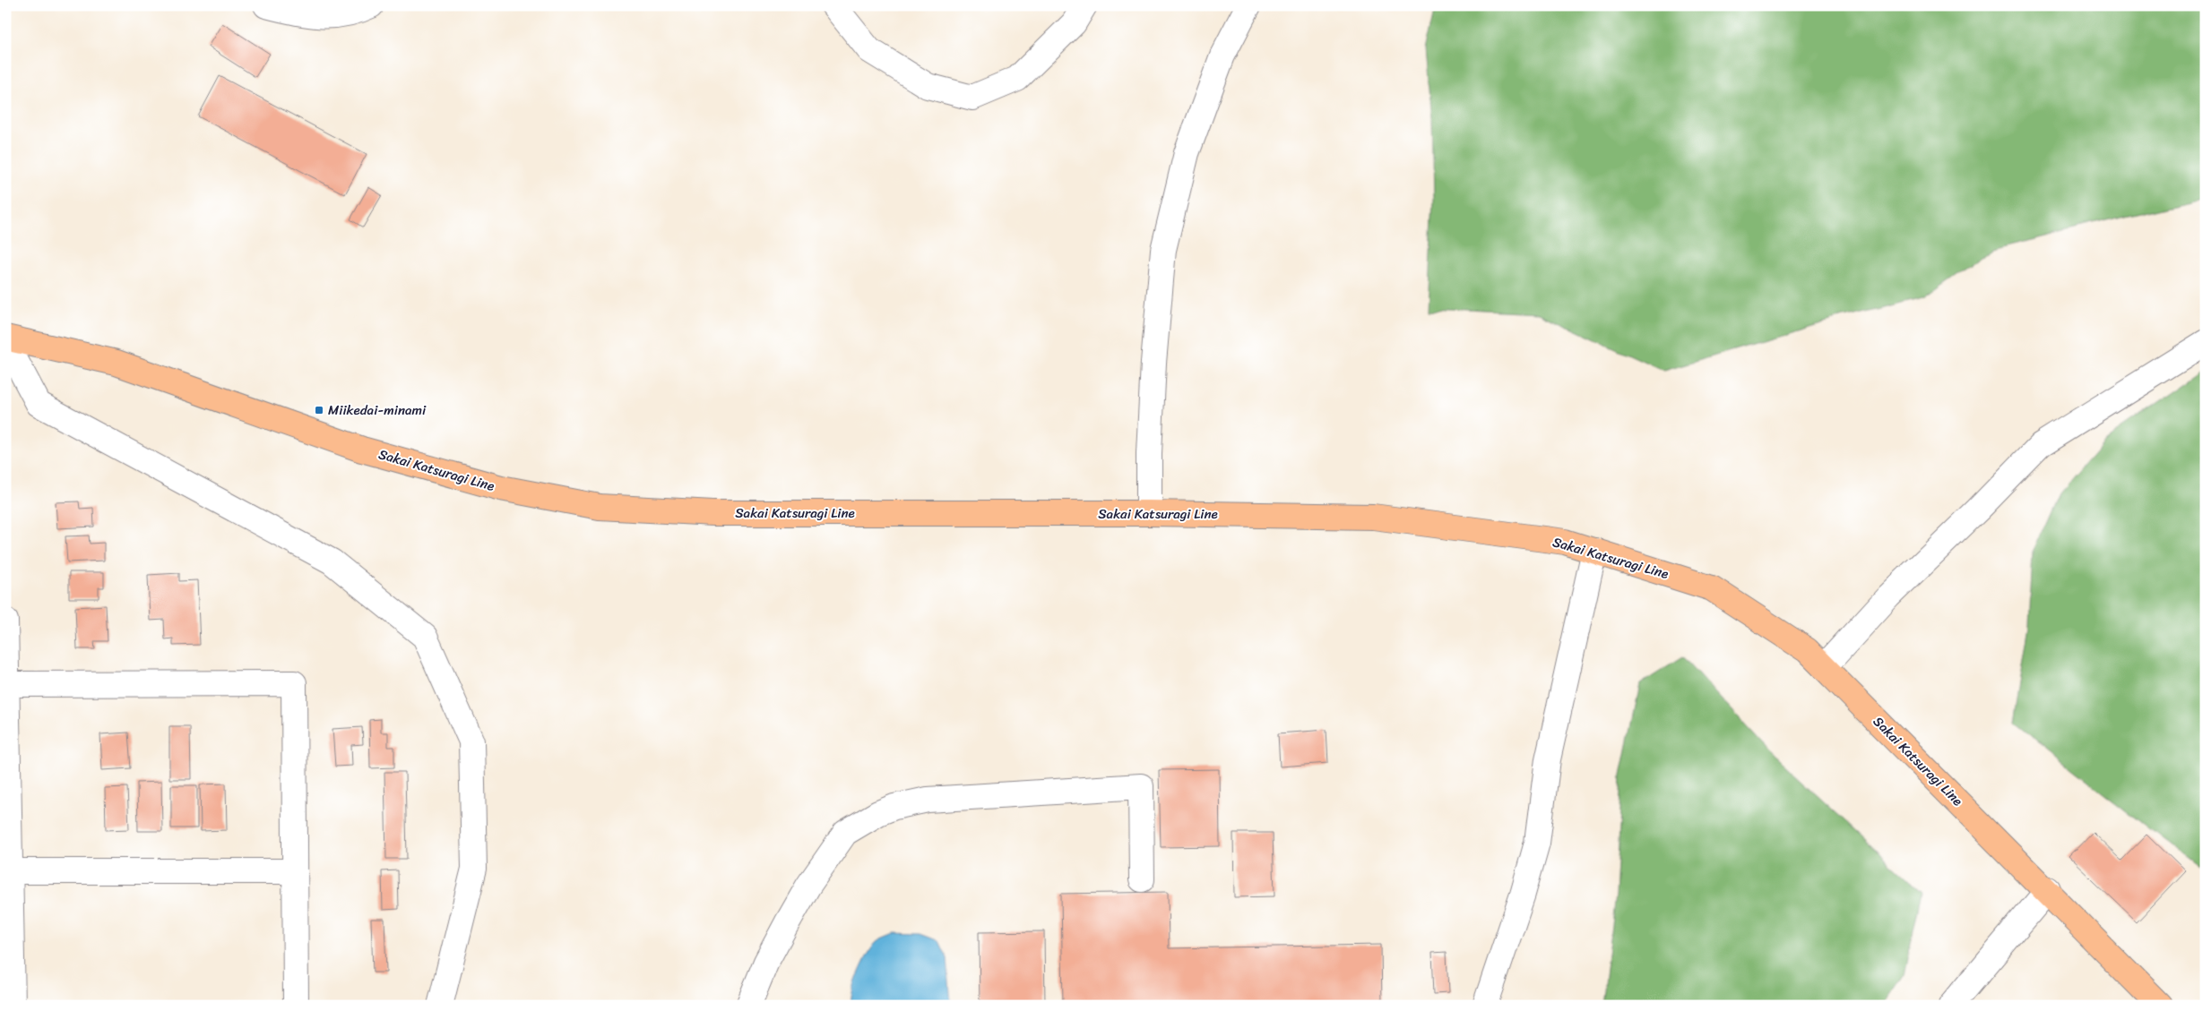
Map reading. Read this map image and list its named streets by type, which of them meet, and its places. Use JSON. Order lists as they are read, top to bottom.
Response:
{
  "streets": {
    "main road": ["Sakai Katsuragi Line"]
  },
  "places": {
    "transit": ["Miikedai-minami"]
  }
}
